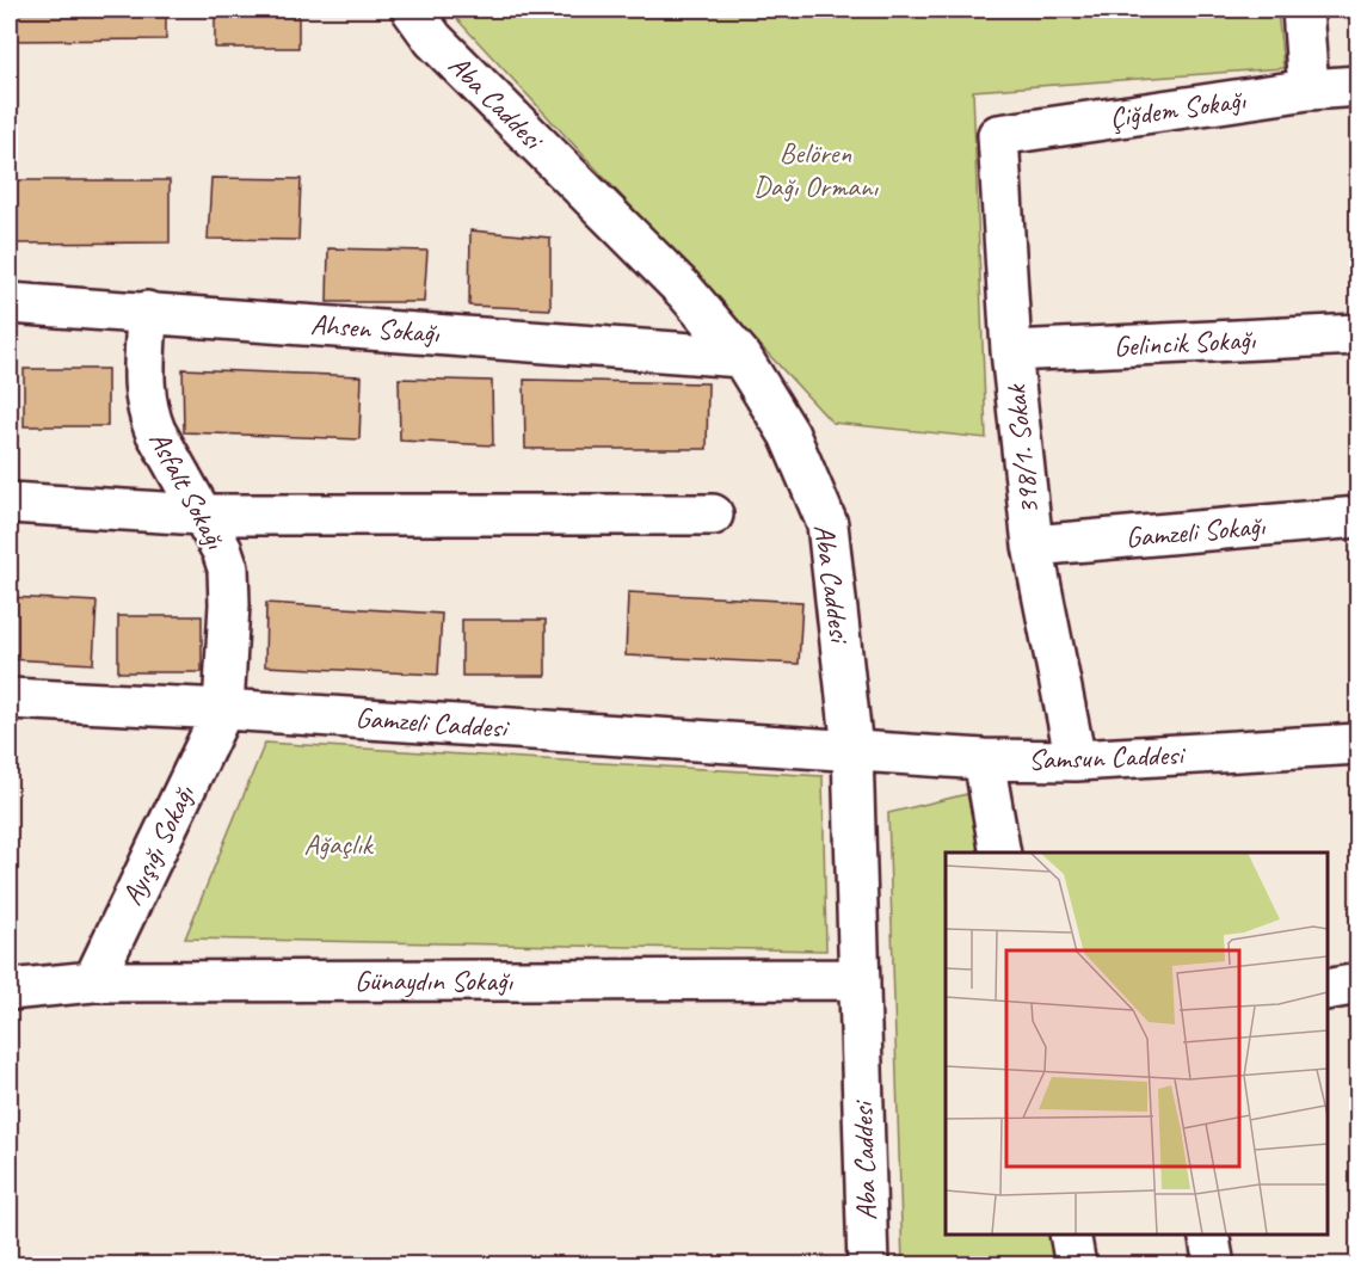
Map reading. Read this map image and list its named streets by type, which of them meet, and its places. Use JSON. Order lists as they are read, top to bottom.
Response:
{
  "streets": {
    "street": [
      "Aba Caddesi",
      "Çiğdem Sokağı",
      "Ahsen Sokağı",
      "Gelincik Sokağı",
      "398/1. Sokak",
      "Asfalt Sokağı",
      "Gamzeli Sokağı",
      "Gamzeli Caddesi",
      "Samsun Caddesi",
      "Ayışığı Sokağı",
      "Günaydın Sokağı"
    ]
  },
  "crossings": [
    ["Aba Caddesi", "Ahsen Sokağı"],
    ["Aba Caddesi", "Gamzeli Caddesi"],
    ["Aba Caddesi", "Samsun Caddesi"],
    ["Aba Caddesi", "Günaydın Sokağı"],
    ["Çiğdem Sokağı", "398/1. Sokak"],
    ["Ahsen Sokağı", "Asfalt Sokağı"],
    ["Gelincik Sokağı", "398/1. Sokak"],
    ["398/1. Sokak", "Gamzeli Sokağı"],
    ["398/1. Sokak", "Samsun Caddesi"],
    ["Asfalt Sokağı", "Gamzeli Caddesi"],
    ["Asfalt Sokağı", "Ayışığı Sokağı"],
    ["Gamzeli Caddesi", "Samsun Caddesi"],
    ["Gamzeli Caddesi", "Ayışığı Sokağı"],
    ["Ayışığı Sokağı", "Günaydın Sokağı"]
  ],
  "parks": ["Belören Dağı Ormanı", "Ağaçlık"]
}
